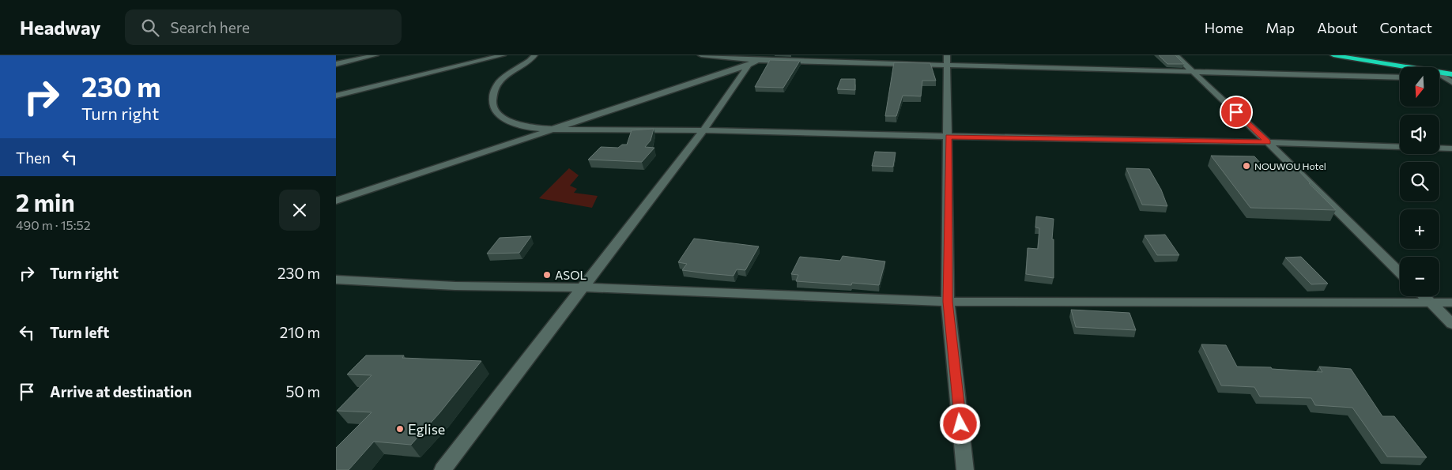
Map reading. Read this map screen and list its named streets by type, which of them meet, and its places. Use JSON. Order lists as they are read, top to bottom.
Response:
{
  "places": ["NOUWOU Hotel", "ASOL", "Eglise"],
  "north": "bottom",
  "page": {
    "header": "Headway",
    "search": "Search here",
    "nav": [
      "Home",
      "Map",
      "About",
      "Contact"
    ],
    "turn": ["230 m", "Turn right"],
    "map_buttons": ["+", "−"],
    "then": "Then",
    "heading": ["2 min", "490 m · 15:52"],
    "list": [
      {
        "name": "Turn right",
        "value": "230 m"
      },
      {
        "name": "Turn left",
        "value": "210 m"
      },
      {
        "name": "Arrive at destination",
        "value": "50 m"
      }
    ]
  }
}
